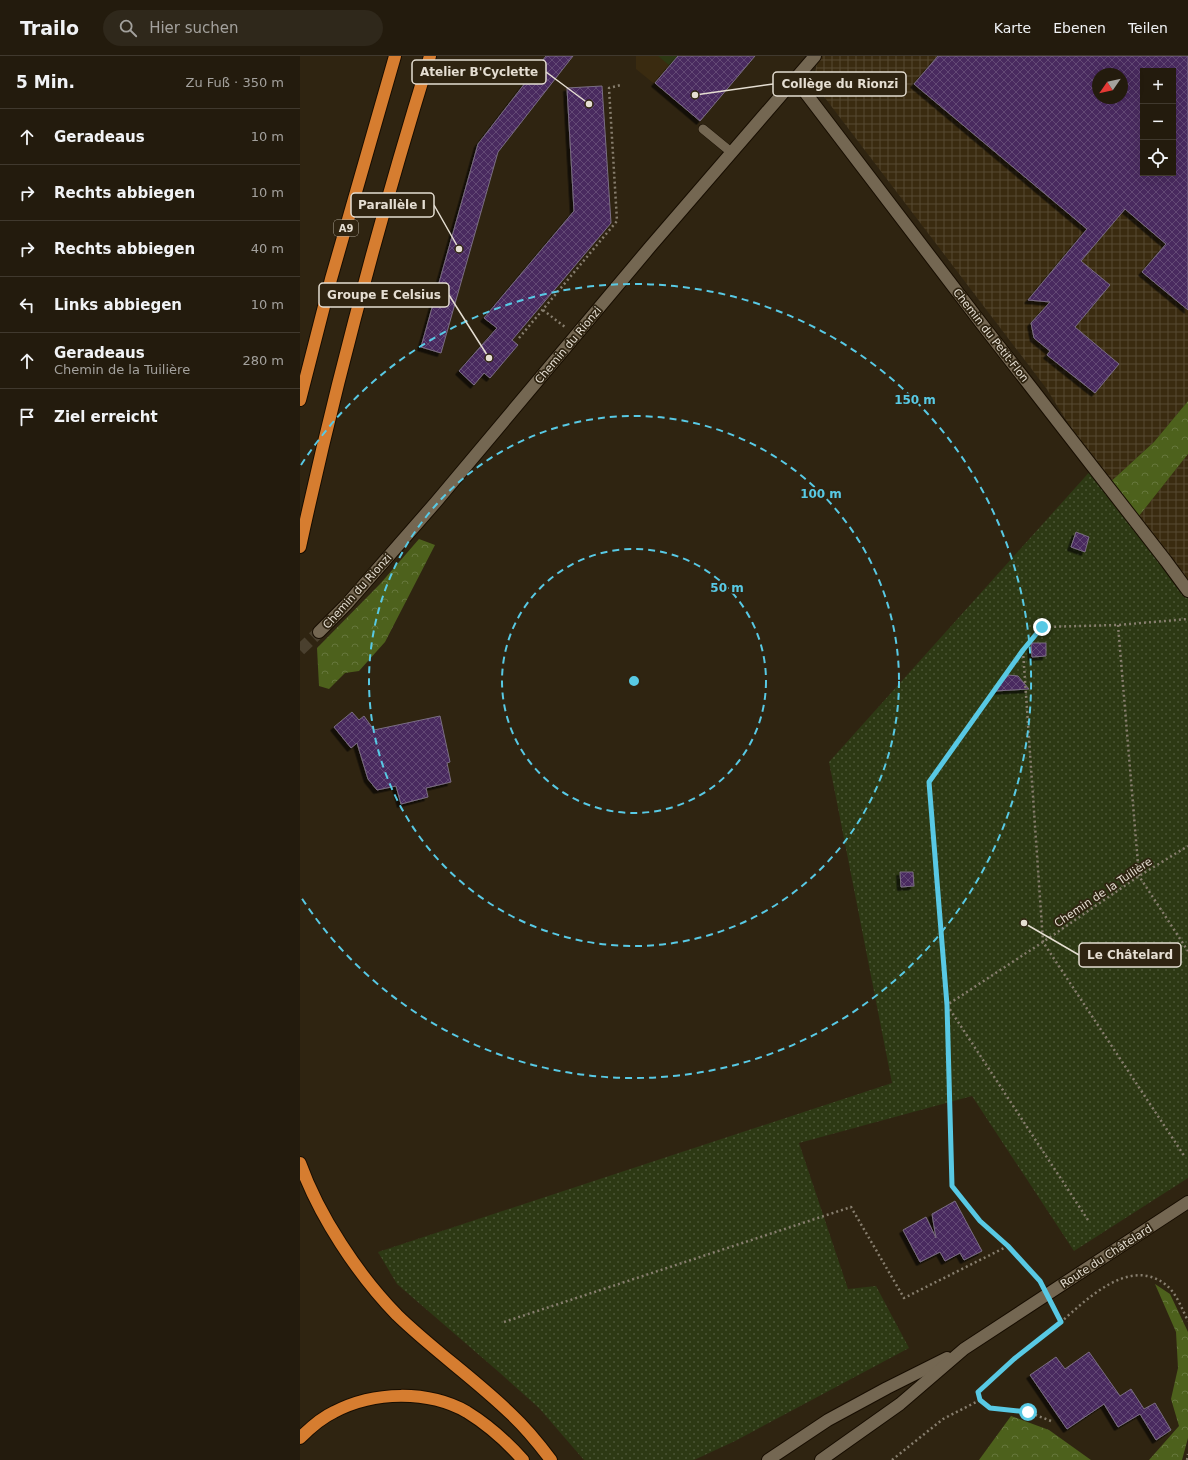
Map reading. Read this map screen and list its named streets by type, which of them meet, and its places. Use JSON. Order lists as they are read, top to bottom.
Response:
{
  "streets": {
    "highway": ["A9"],
    "street": ["Chemin du Petit-Flon", "Chemin du Rionzi", "Route du Châtelard"],
    "path": ["Chemin de la Tuilière"]
  },
  "crossings": [
    ["Chemin du Petit-Flon", "Chemin du Rionzi"]
  ],
  "places": [
    "Collège du Rionzi",
    "Atelier B'Cyclette",
    "Parallèle I",
    "Groupe E Celsius",
    "Le Châtelard"
  ],
  "north": "bottom left",
  "page": {
    "header": "Trailo",
    "search": "Hier suchen",
    "nav": ["Karte", "Ebenen", "Teilen"],
    "heading": ["5 Min.", "Zu Fuß · 350 m"],
    "map_buttons": ["+", "−"],
    "list": [
      ["Geradeaus", "10 m"],
      ["Rechts abbiegen", "10 m"],
      ["Rechts abbiegen", "40 m"],
      ["Links abbiegen", "10 m"],
      ["Geradeaus", "Chemin de la Tuilière", "280 m"],
      "Ziel erreicht"
    ]
  },
  "rings": ["150 m", "100 m", "50 m"]
}
